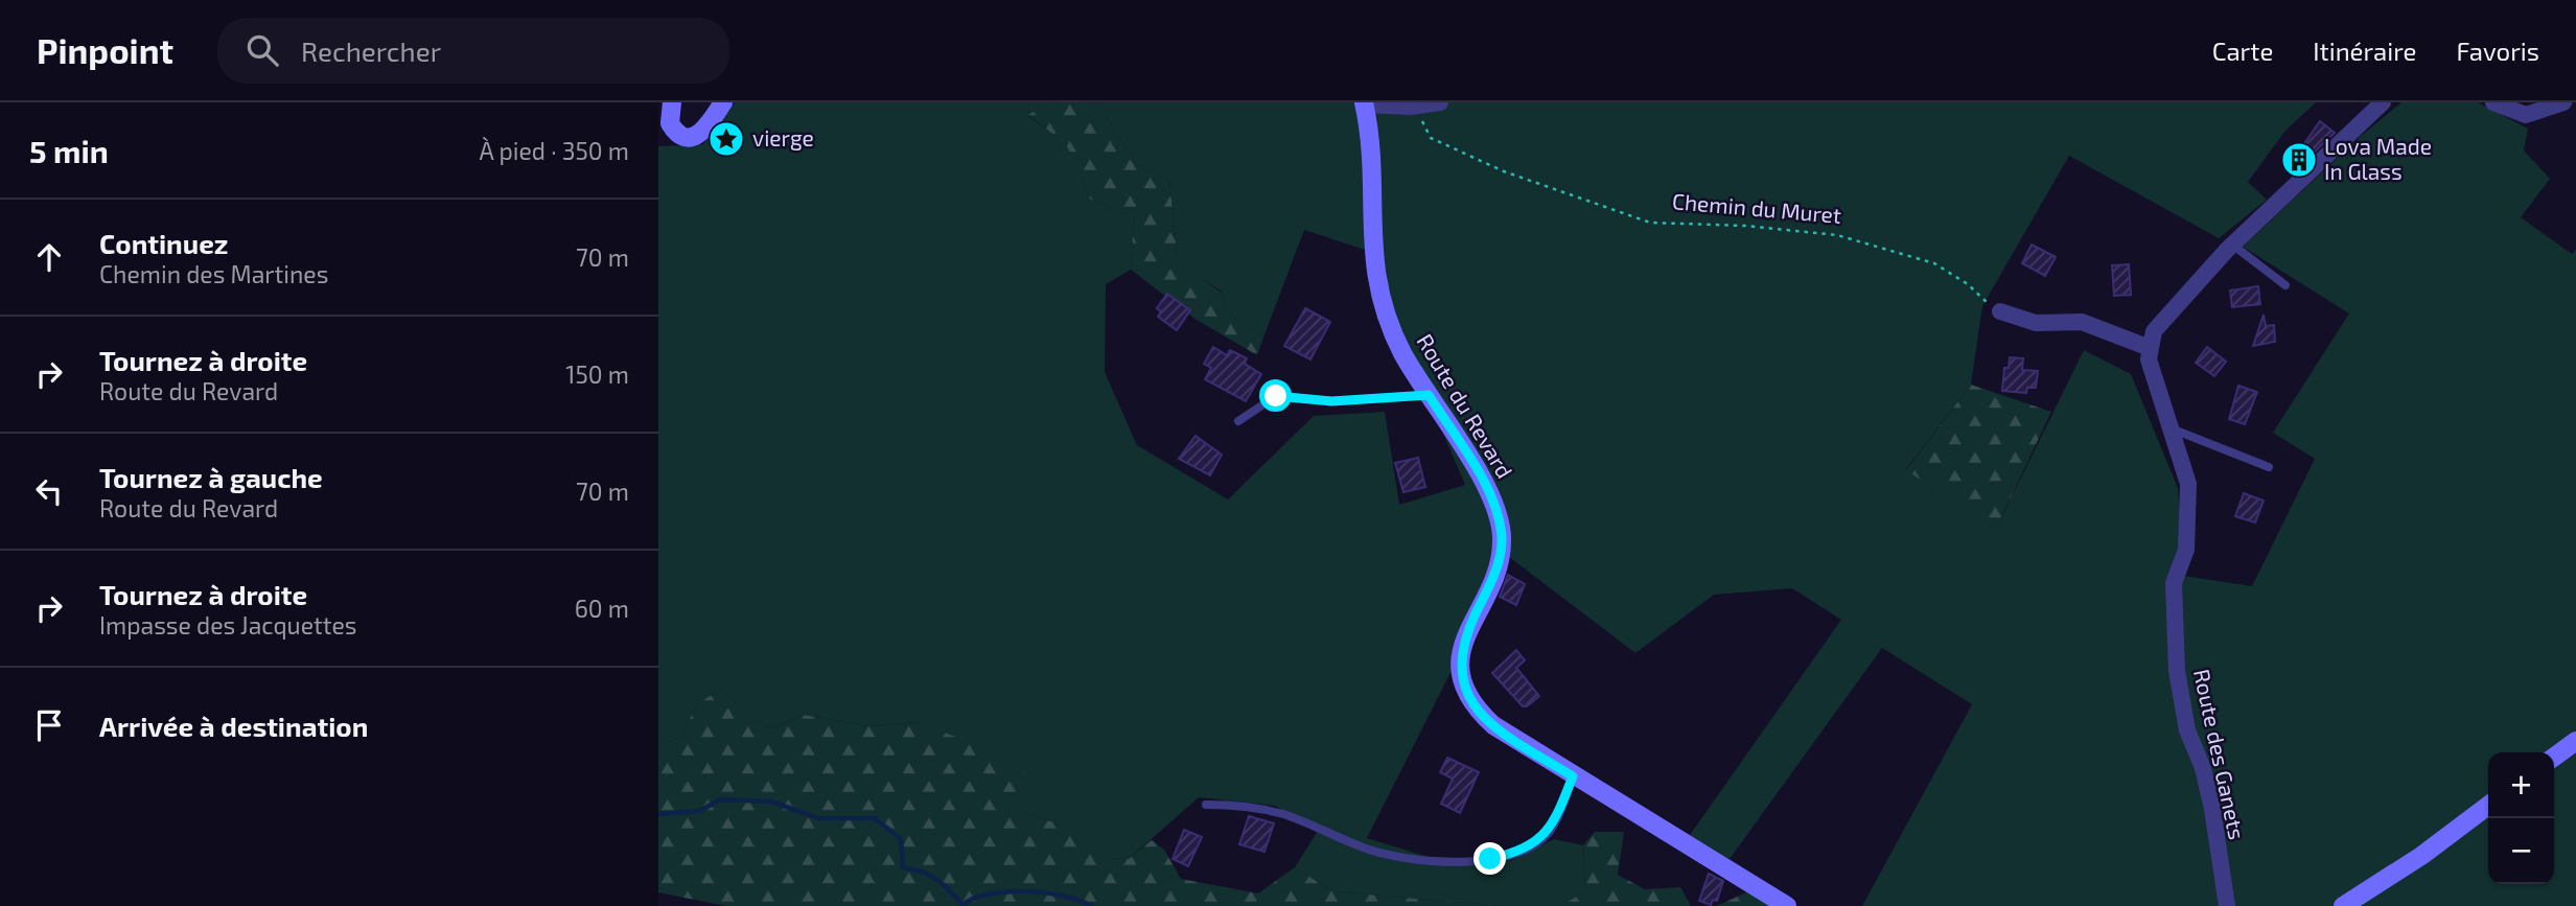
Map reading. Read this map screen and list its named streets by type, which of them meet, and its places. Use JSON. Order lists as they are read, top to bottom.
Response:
{
  "streets": {
    "main road": ["Route du Revard"],
    "street": ["Route des Ganets"],
    "path": ["Chemin du Muret"]
  },
  "places": {
    "place": ["vierge"],
    "building": ["Lova Made In Glass"]
  },
  "page": {
    "header": "Pinpoint",
    "search": "Rechercher",
    "nav": ["Carte", "Itinéraire", "Favoris"],
    "heading": ["5 min", "À pied · 350 m"],
    "list": [
      ["Continuez", "Chemin des Martines", "70 m"],
      ["Tournez à droite", "Route du Revard", "150 m"],
      ["Tournez à gauche", "Route du Revard", "70 m"],
      ["Tournez à droite", "Impasse des Jacquettes", "60 m"],
      "Arrivée à destination"
    ],
    "map_buttons": ["+", "−"]
  }
}
